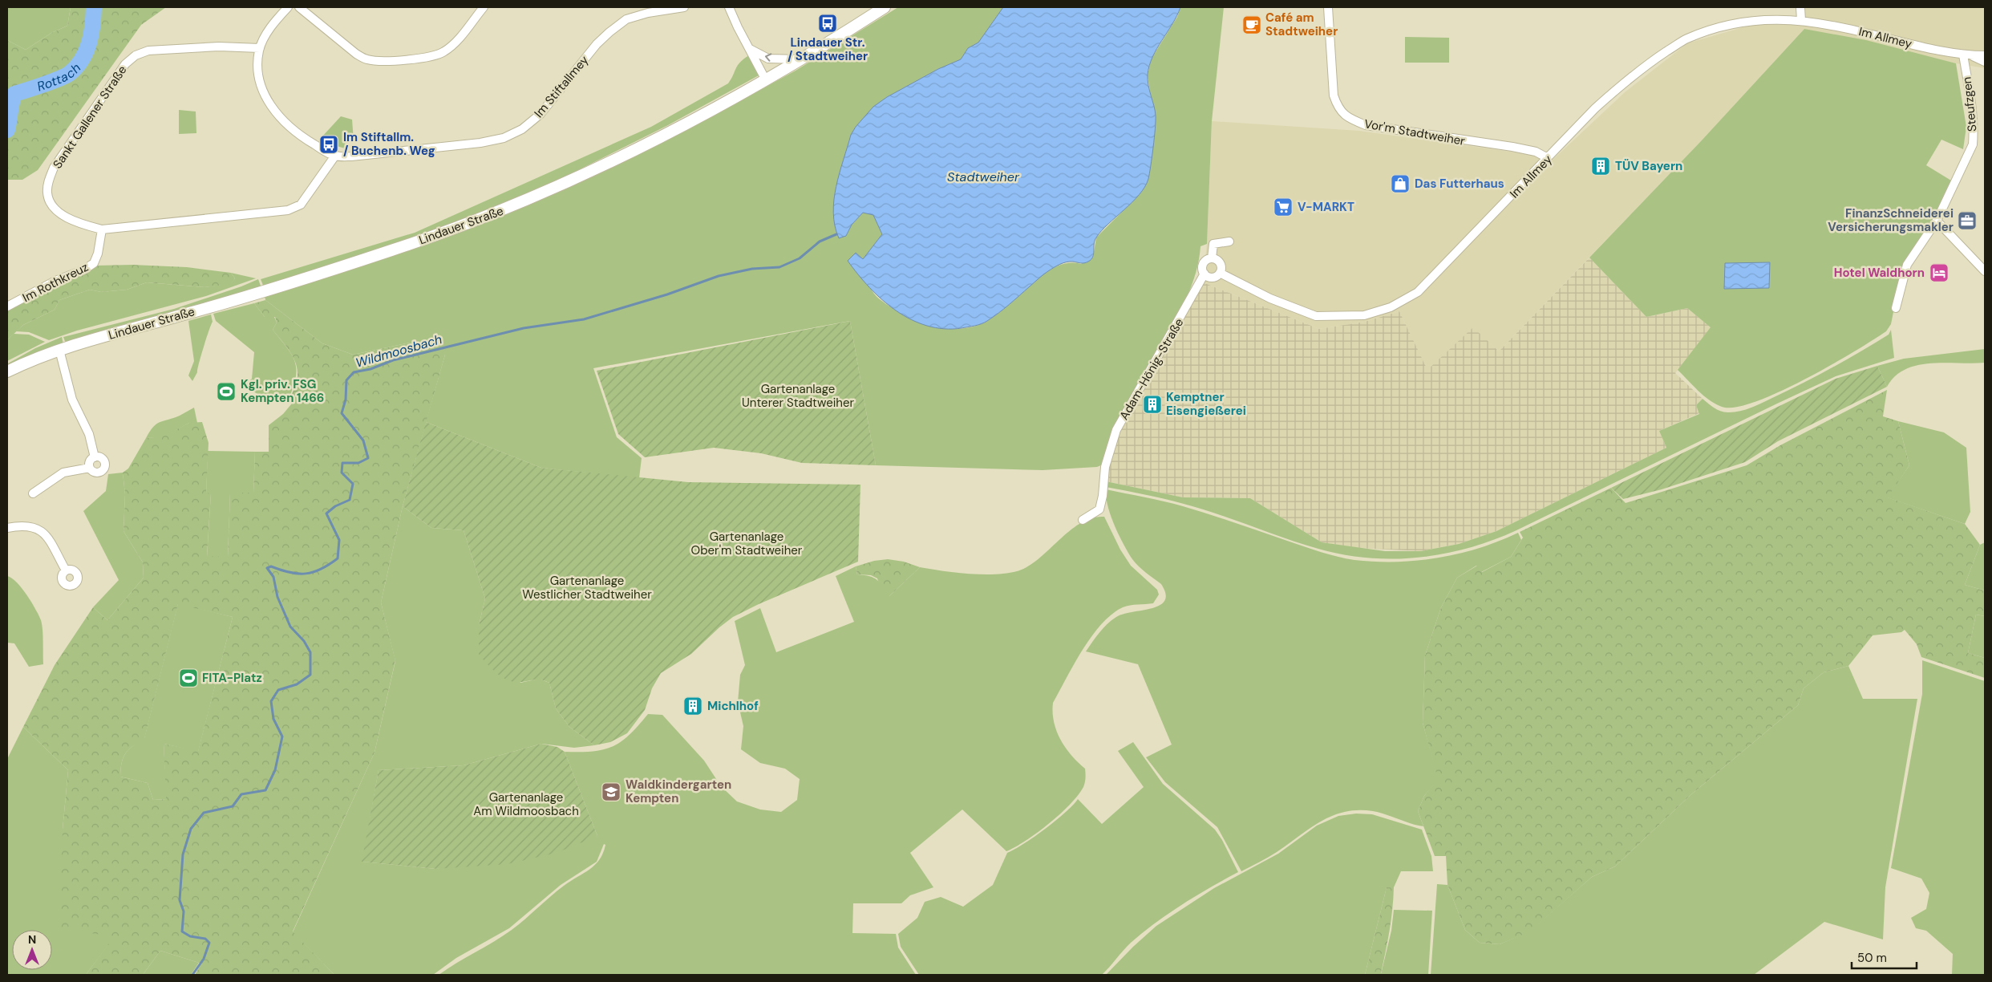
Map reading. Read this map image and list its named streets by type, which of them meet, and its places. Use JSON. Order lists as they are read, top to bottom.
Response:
{
  "streets": {
    "main road": ["Lindauer Straße"],
    "street": [
      "Im Allmey",
      "Im Stiftallmey",
      "Steufzgen",
      "Sankt Gallener Straße",
      "Vor'm Stadtweiher",
      "Im Rothkreuz",
      "Adam-Hönig-Straße"
    ]
  },
  "crossings": [
    ["Im Allmey", "Steufzgen"],
    ["Im Allmey", "Vor'm Stadtweiher"],
    ["Im Allmey", "Adam-Hönig-Straße"],
    ["Im Stiftallmey", "Sankt Gallener Straße"],
    ["Sankt Gallener Straße", "Im Rothkreuz"]
  ],
  "water": ["Rottach", "Stadtweiher", "Wildmoosbach"],
  "parks": [
    "Gartenanlage Unterer Stadtweiher",
    "Gartenanlage Ober'm Stadtweiher",
    "Gartenanlage Westlicher Stadtweiher",
    "Gartenanlage Am Wildmoosbach"
  ],
  "places": {
    "bus stop": ["Lindauer Str. / Stadtweiher", "Im Stiftallm. / Buchenb. Weg"],
    "cafe": ["Café am Stadtweiher"],
    "building": ["TÜV Bayern", "Kemptner Eisengießerei", "Michlhof"],
    "shop": ["Das Futterhaus"],
    "supermarket": ["V-MARKT"],
    "office": ["FinanzSchneiderei Versicherungsmakler"],
    "hotel": ["Hotel Waldhorn"],
    "sports": ["Kgl. priv. FSG Kempten 1466", "FITA-Platz"],
    "school or university": ["Waldkindergarten Kempten"]
  },
  "scale_bar": "50 m",
  "north": "top"
}
